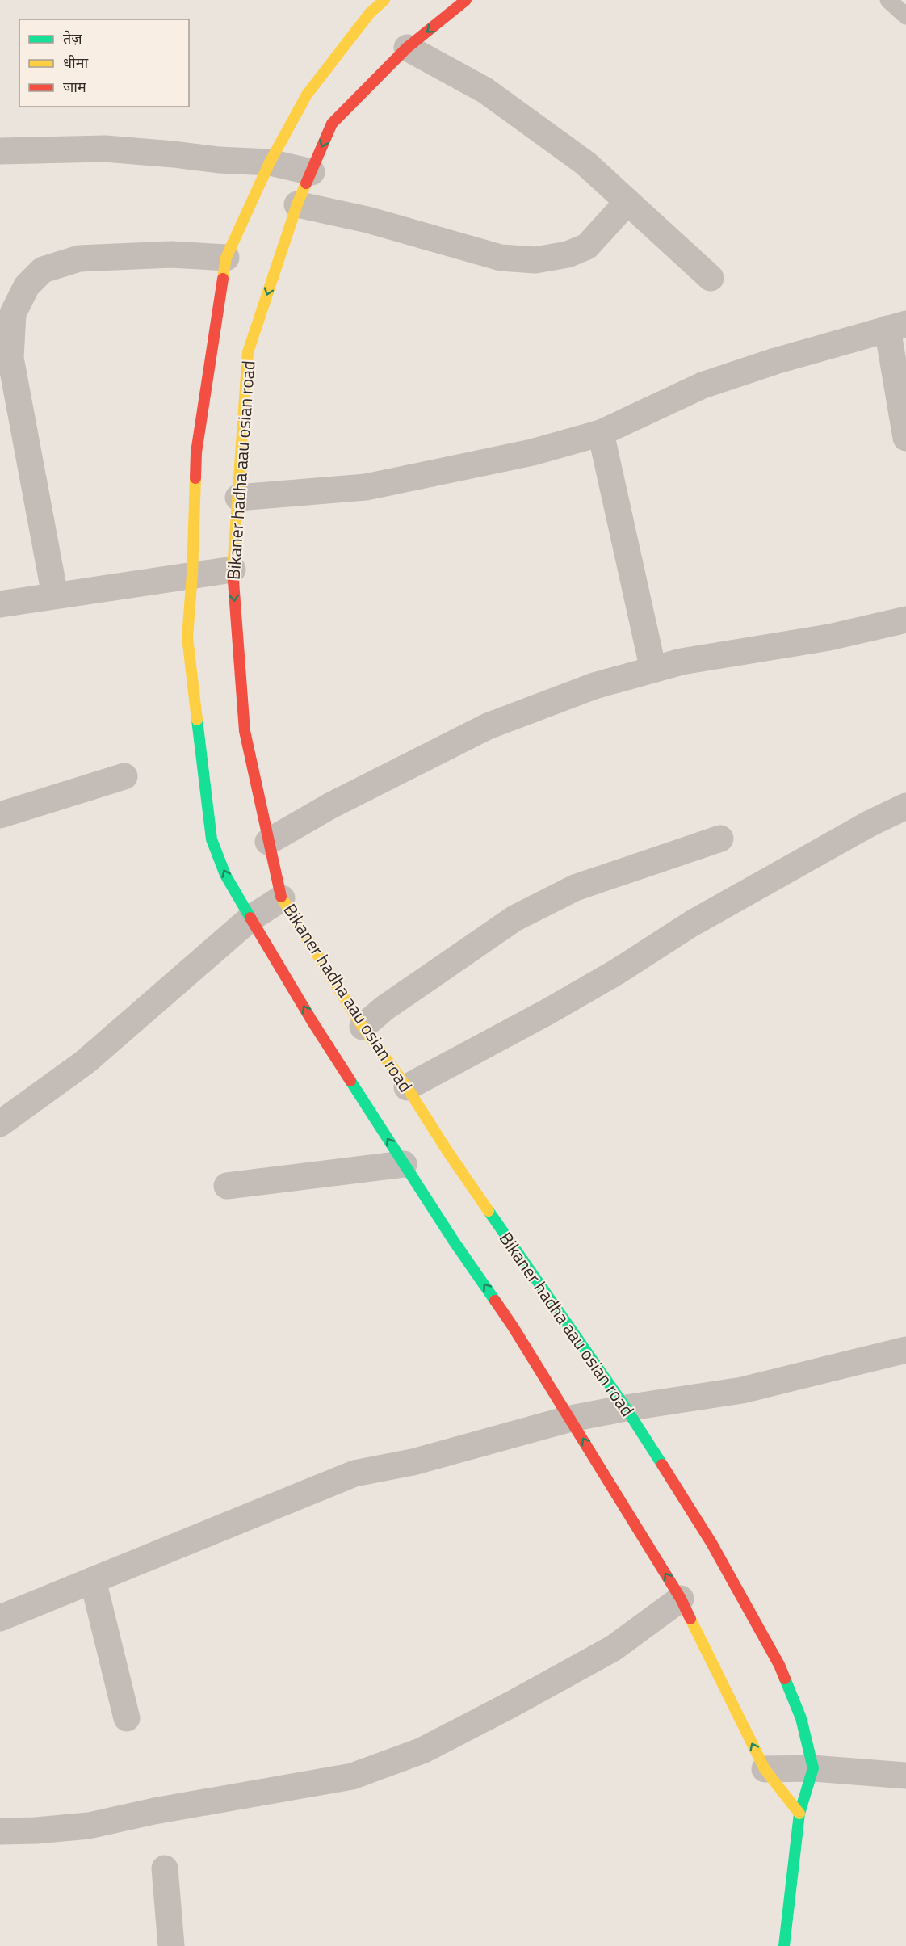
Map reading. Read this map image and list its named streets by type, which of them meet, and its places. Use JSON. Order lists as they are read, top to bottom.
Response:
{
  "streets": {
    "main road": ["Bikaner hadha aau osian road"]
  },
  "legend": ["तेज़", "धीमा", "जाम"]
}
